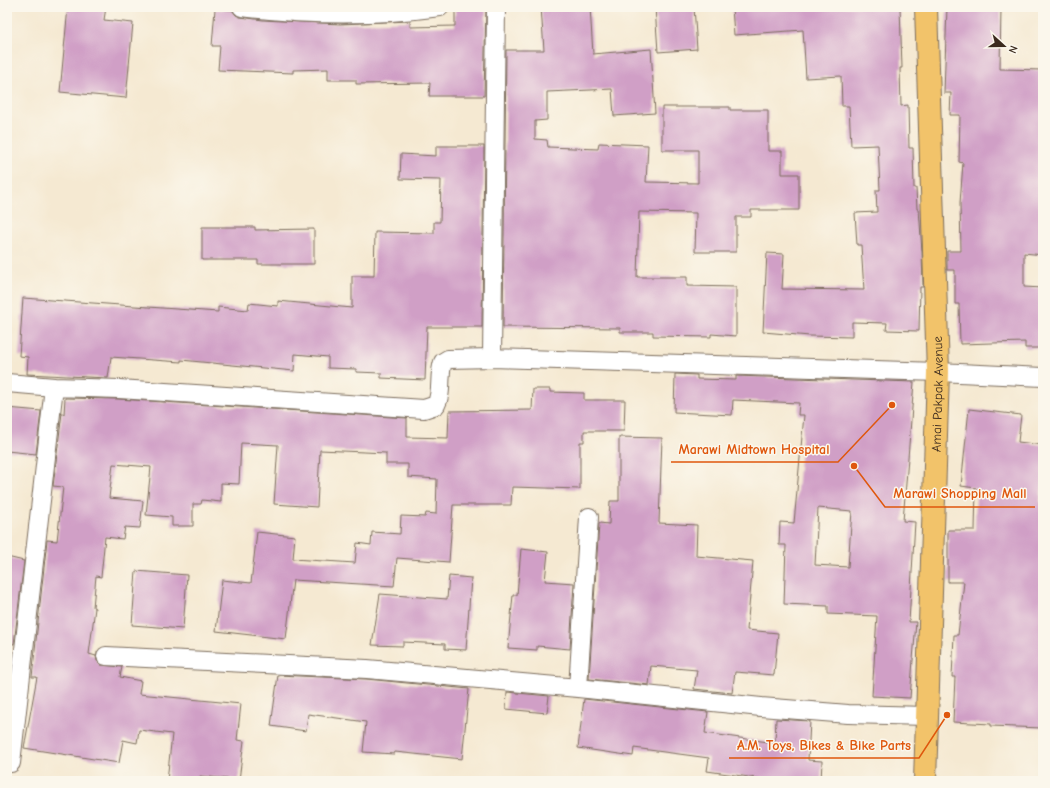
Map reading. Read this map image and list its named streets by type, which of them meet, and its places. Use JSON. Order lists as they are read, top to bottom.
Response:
{
  "streets": {
    "highway": ["Amai Pakpak Avenue"]
  },
  "places": ["Marawi Midtown Hospital", "Marawi Shopping Mall", "A.M. Toys, Bikes & Bike Parts"],
  "north": "right"
}
